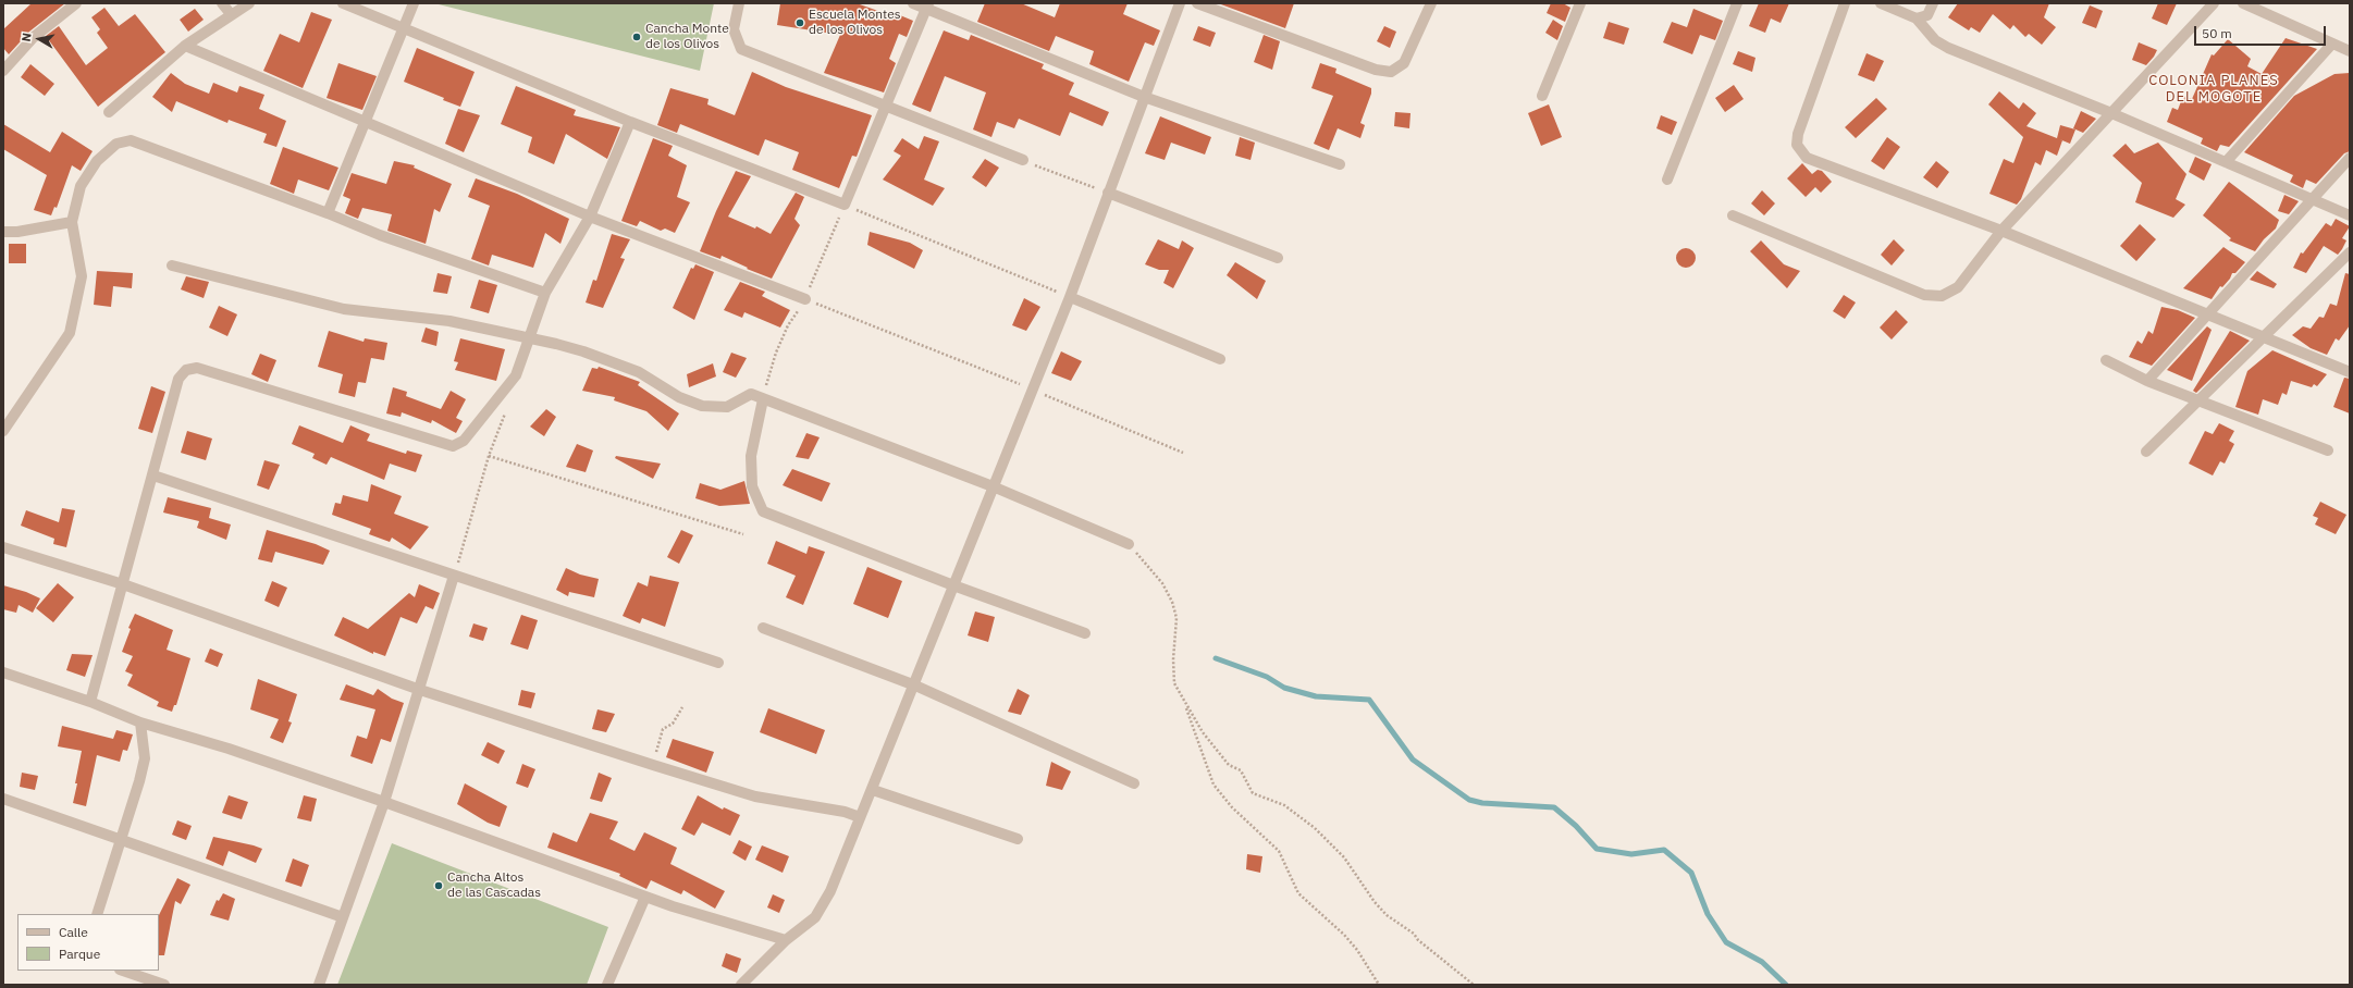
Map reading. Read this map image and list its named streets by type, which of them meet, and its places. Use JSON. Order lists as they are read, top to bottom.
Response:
{
  "districts": ["COLONIA PLANES DEL MOGOTE"],
  "places": ["Escuela Montes de los Olivos", "Cancha Monte de los Olivos", "Cancha Altos de las Cascadas"],
  "legend": ["Calle", "Parque"],
  "scale_bar": "50 m",
  "north": "left"
}
